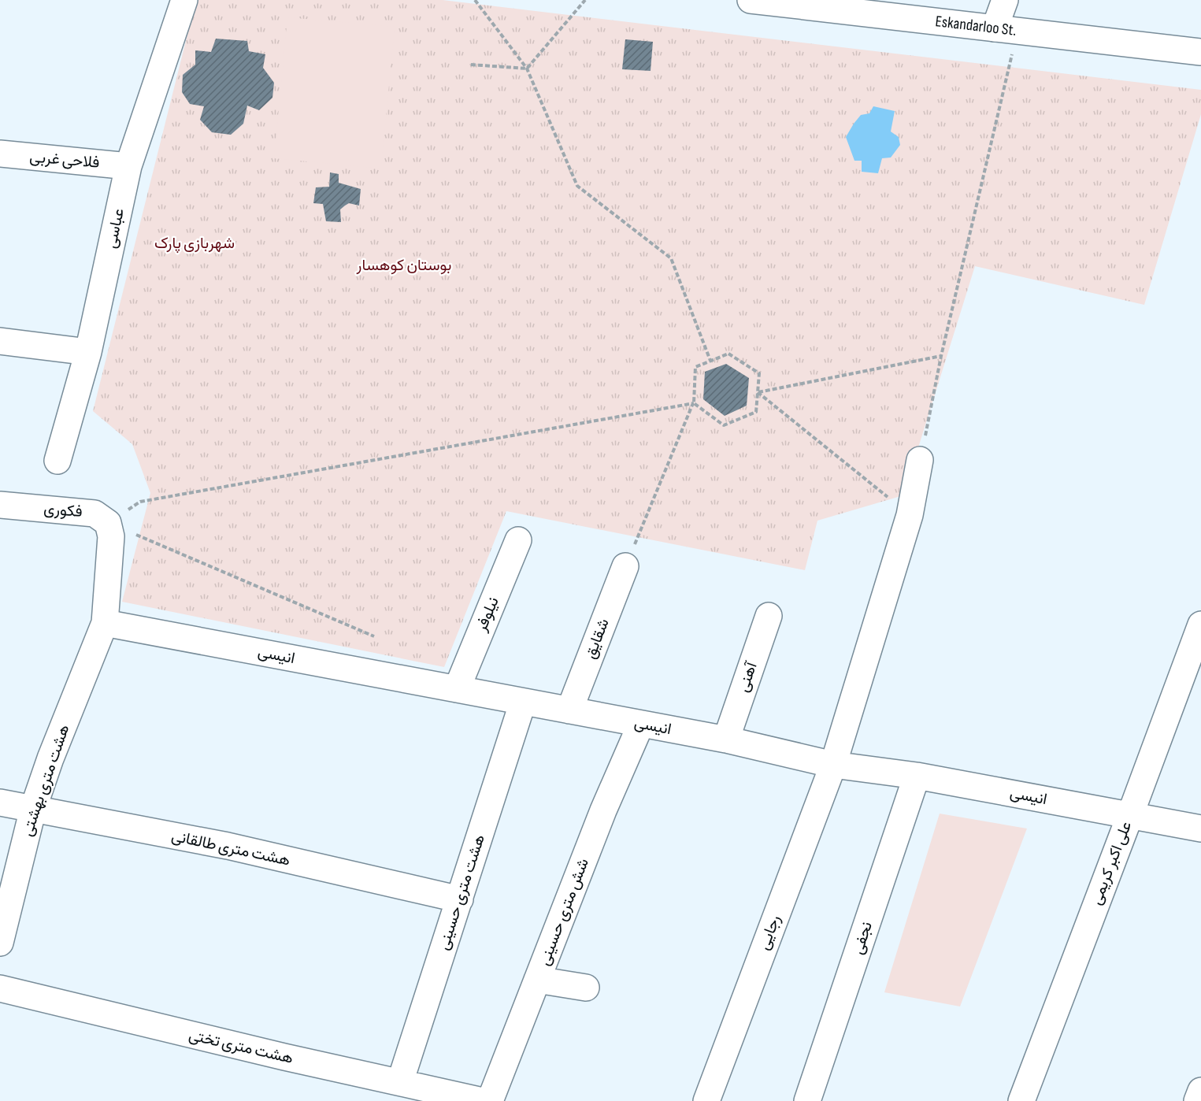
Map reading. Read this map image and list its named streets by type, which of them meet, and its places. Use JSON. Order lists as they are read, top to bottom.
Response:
{
  "streets": {
    "street": [
      "Eskandarloo St.",
      "فلاحی غربی",
      "عباسی",
      "فکوری",
      "نیلوفر",
      "شقایق",
      "انیسی",
      "آهنی",
      "هشت متری بهشتی",
      "هشت متری طالقانی",
      "علی اکبر کریمی",
      "هشت متری حسینی",
      "شش متری حسینی",
      "رجایی",
      "نجفی",
      "هشت متری تختی"
    ]
  },
  "crossings": [
    ["فلاحی غربی", "عباسی"],
    ["نیلوفر", "انیسی"],
    ["شقایق", "انیسی"],
    ["انیسی", "آهنی"],
    ["انیسی", "هشت متری بهشتی"],
    ["انیسی", "علی اکبر کریمی"],
    ["انیسی", "هشت متری حسینی"],
    ["انیسی", "شش متری حسینی"],
    ["انیسی", "رجایی"],
    ["انیسی", "نجفی"],
    ["هشت متری بهشتی", "هشت متری طالقانی"],
    ["هشت متری طالقانی", "هشت متری حسینی"],
    ["هشت متری حسینی", "هشت متری تختی"]
  ],
  "parks": ["شهربازی پارک", "بوستان کوهسار"]
}
